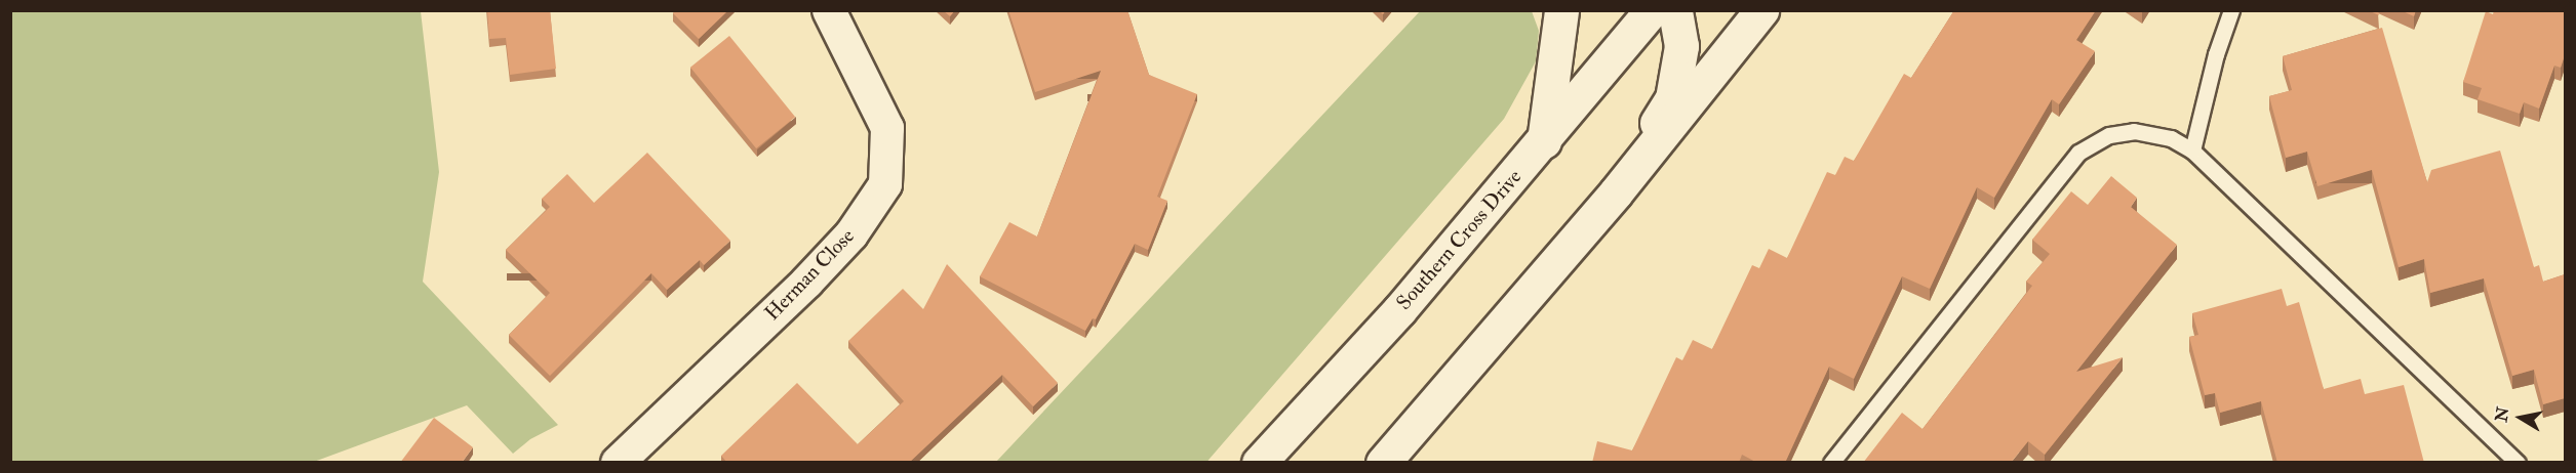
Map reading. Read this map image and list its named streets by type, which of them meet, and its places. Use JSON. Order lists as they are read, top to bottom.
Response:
{
  "streets": {
    "main road": ["Southern Cross Drive"],
    "street": ["Herman Close"]
  },
  "north": "left"
}
